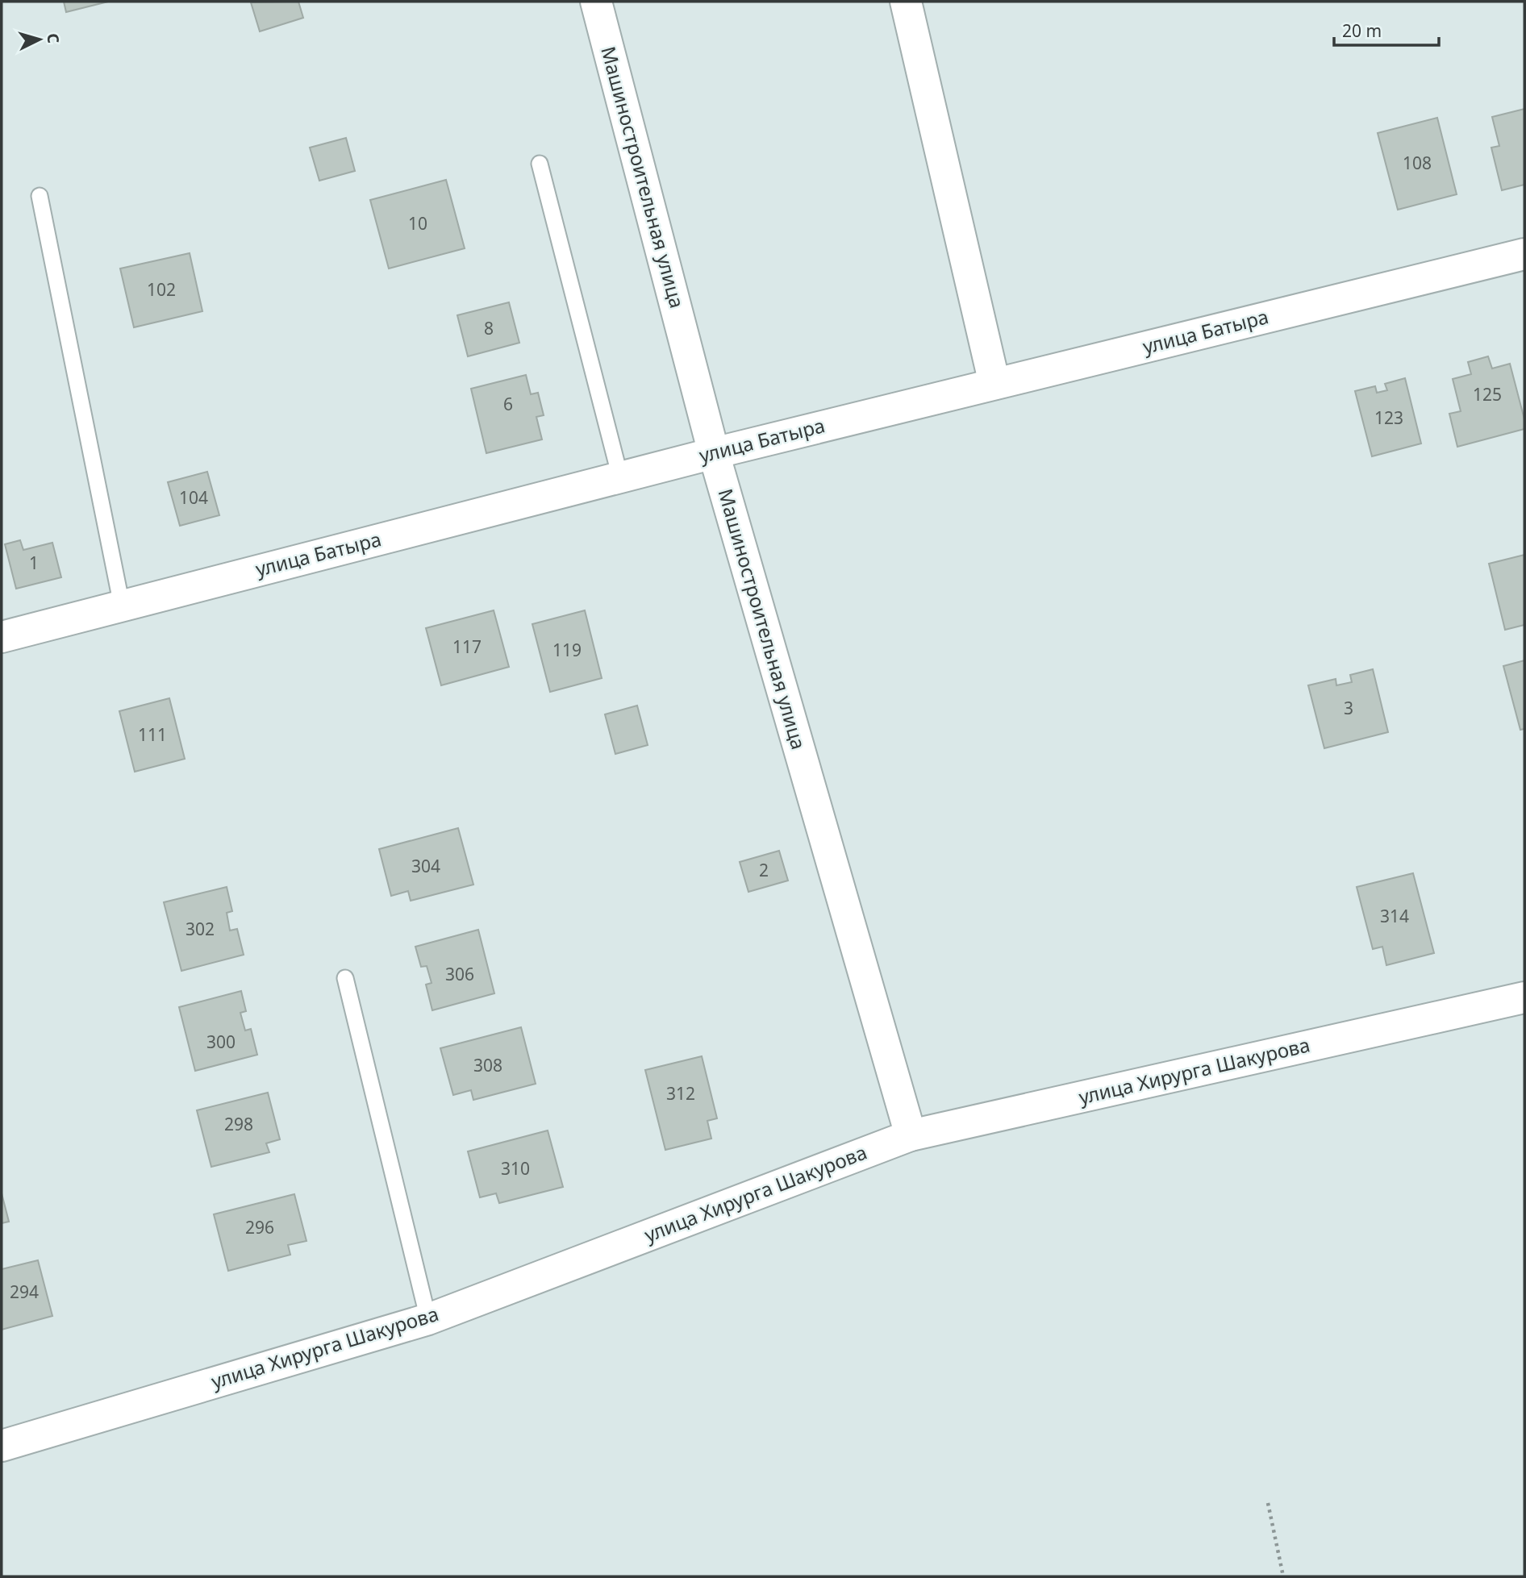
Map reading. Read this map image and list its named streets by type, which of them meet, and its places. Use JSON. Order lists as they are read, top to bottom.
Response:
{
  "streets": {
    "street": ["Машиностроительная улица", "улица Батыра", "улица Хирурга Шакурова"]
  },
  "crossings": [
    ["Машиностроительная улица", "улица Батыра"],
    ["Машиностроительная улица", "улица Хирурга Шакурова"]
  ],
  "house_numbers": [
    "108",
    "10",
    "102",
    "8",
    "125",
    "6",
    "123",
    "104",
    "1",
    "117",
    "119",
    "3",
    "111",
    "304",
    "2",
    "314",
    "302",
    "306",
    "300",
    "308",
    "312",
    "298",
    "310",
    "296",
    "294"
  ],
  "scale_bar": "20 m",
  "north": "right"
}
